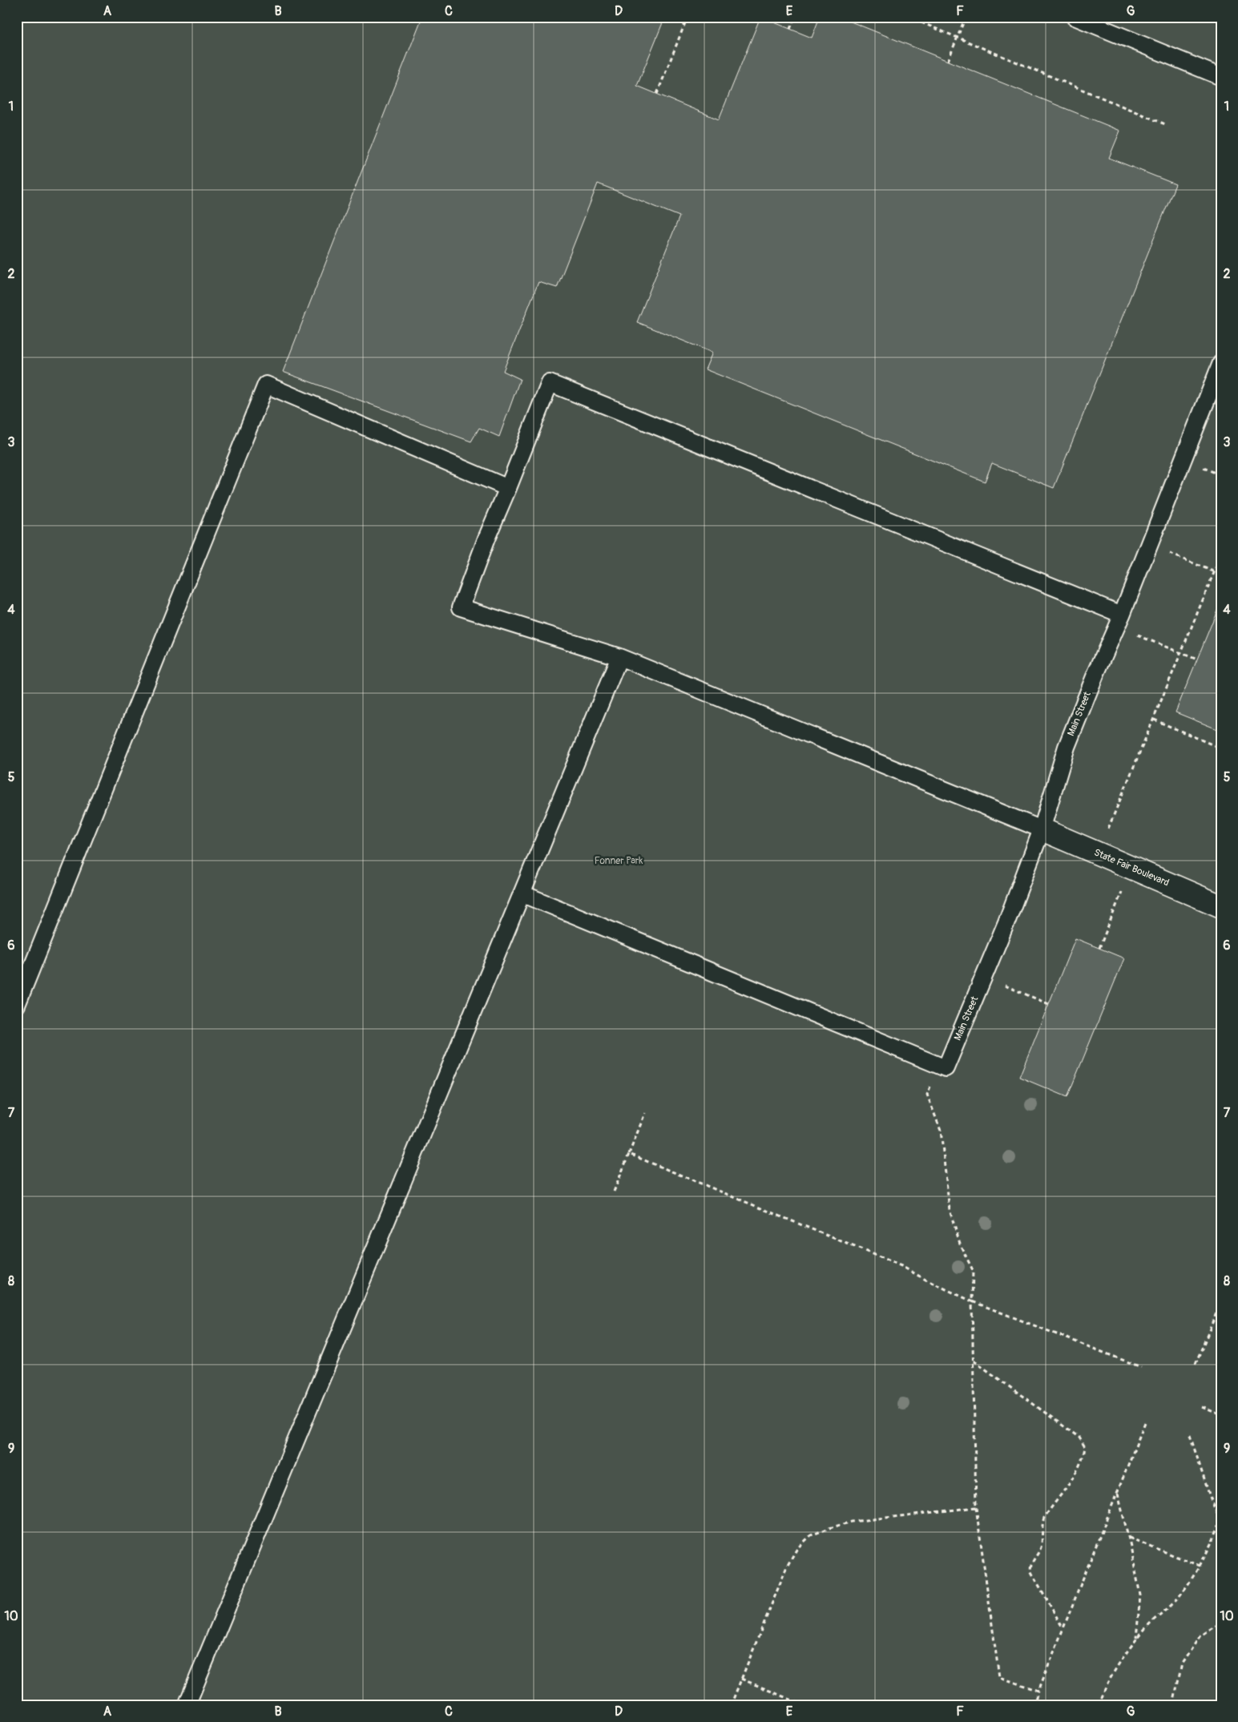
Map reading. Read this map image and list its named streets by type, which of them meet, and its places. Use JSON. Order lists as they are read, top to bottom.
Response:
{
  "streets": {
    "street": ["State Fair Boulevard"],
    "lane": ["Main Street"]
  },
  "crossings": [
    ["Main Street", "State Fair Boulevard"]
  ],
  "parks": ["Fonner Park"],
  "grid": {
    "columns": [
      "A",
      "B",
      "C",
      "D",
      "E",
      "F",
      "G"
    ],
    "rows": [
      "1",
      "2",
      "3",
      "4",
      "5",
      "6",
      "7",
      "8",
      "9",
      "10"
    ]
  }
}
